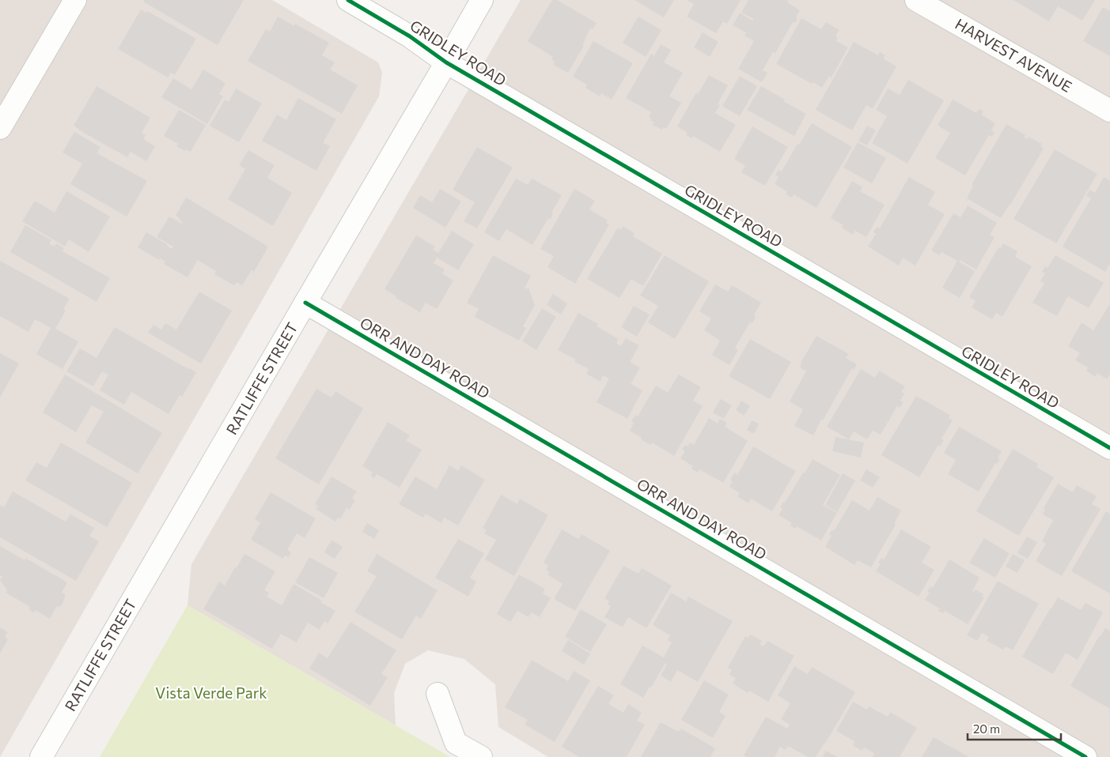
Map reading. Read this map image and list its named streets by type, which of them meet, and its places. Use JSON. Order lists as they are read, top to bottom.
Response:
{
  "streets": {
    "street": [
      "GRIDLEY ROAD",
      "HARVEST AVENUE",
      "ORR AND DAY ROAD",
      "RATLIFFE STREET"
    ]
  },
  "crossings": [
    ["GRIDLEY ROAD", "RATLIFFE STREET"],
    ["ORR AND DAY ROAD", "RATLIFFE STREET"]
  ],
  "parks": ["Vista Verde Park"],
  "scale_bar": "20 m"
}
